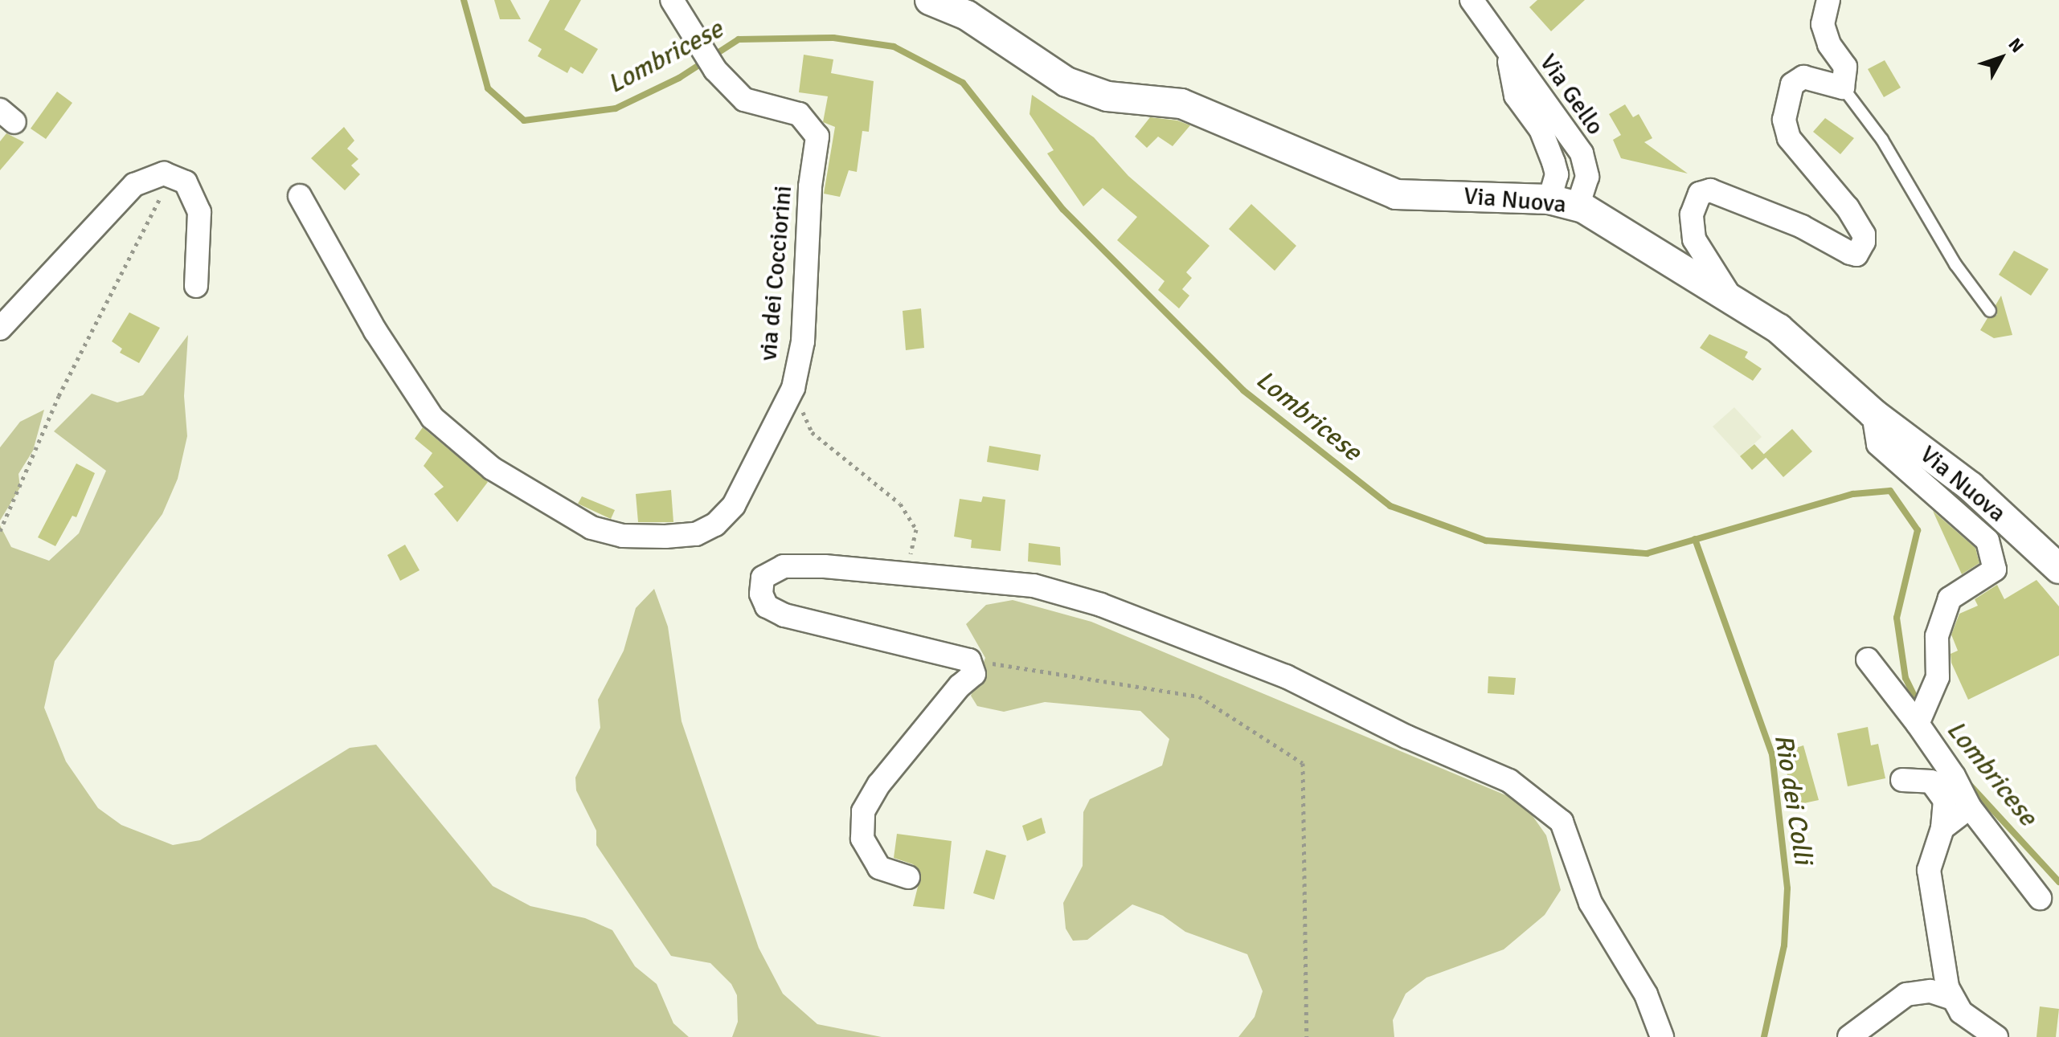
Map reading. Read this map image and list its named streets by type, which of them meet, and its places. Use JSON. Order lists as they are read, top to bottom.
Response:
{
  "streets": {
    "street": ["Via Gello", "Via Nuova", "via dei Cocciorini"]
  },
  "crossings": [
    ["Via Gello", "Via Nuova"]
  ],
  "water": ["Lombricese", "Rio dei Colli"],
  "north": "top right"
}
